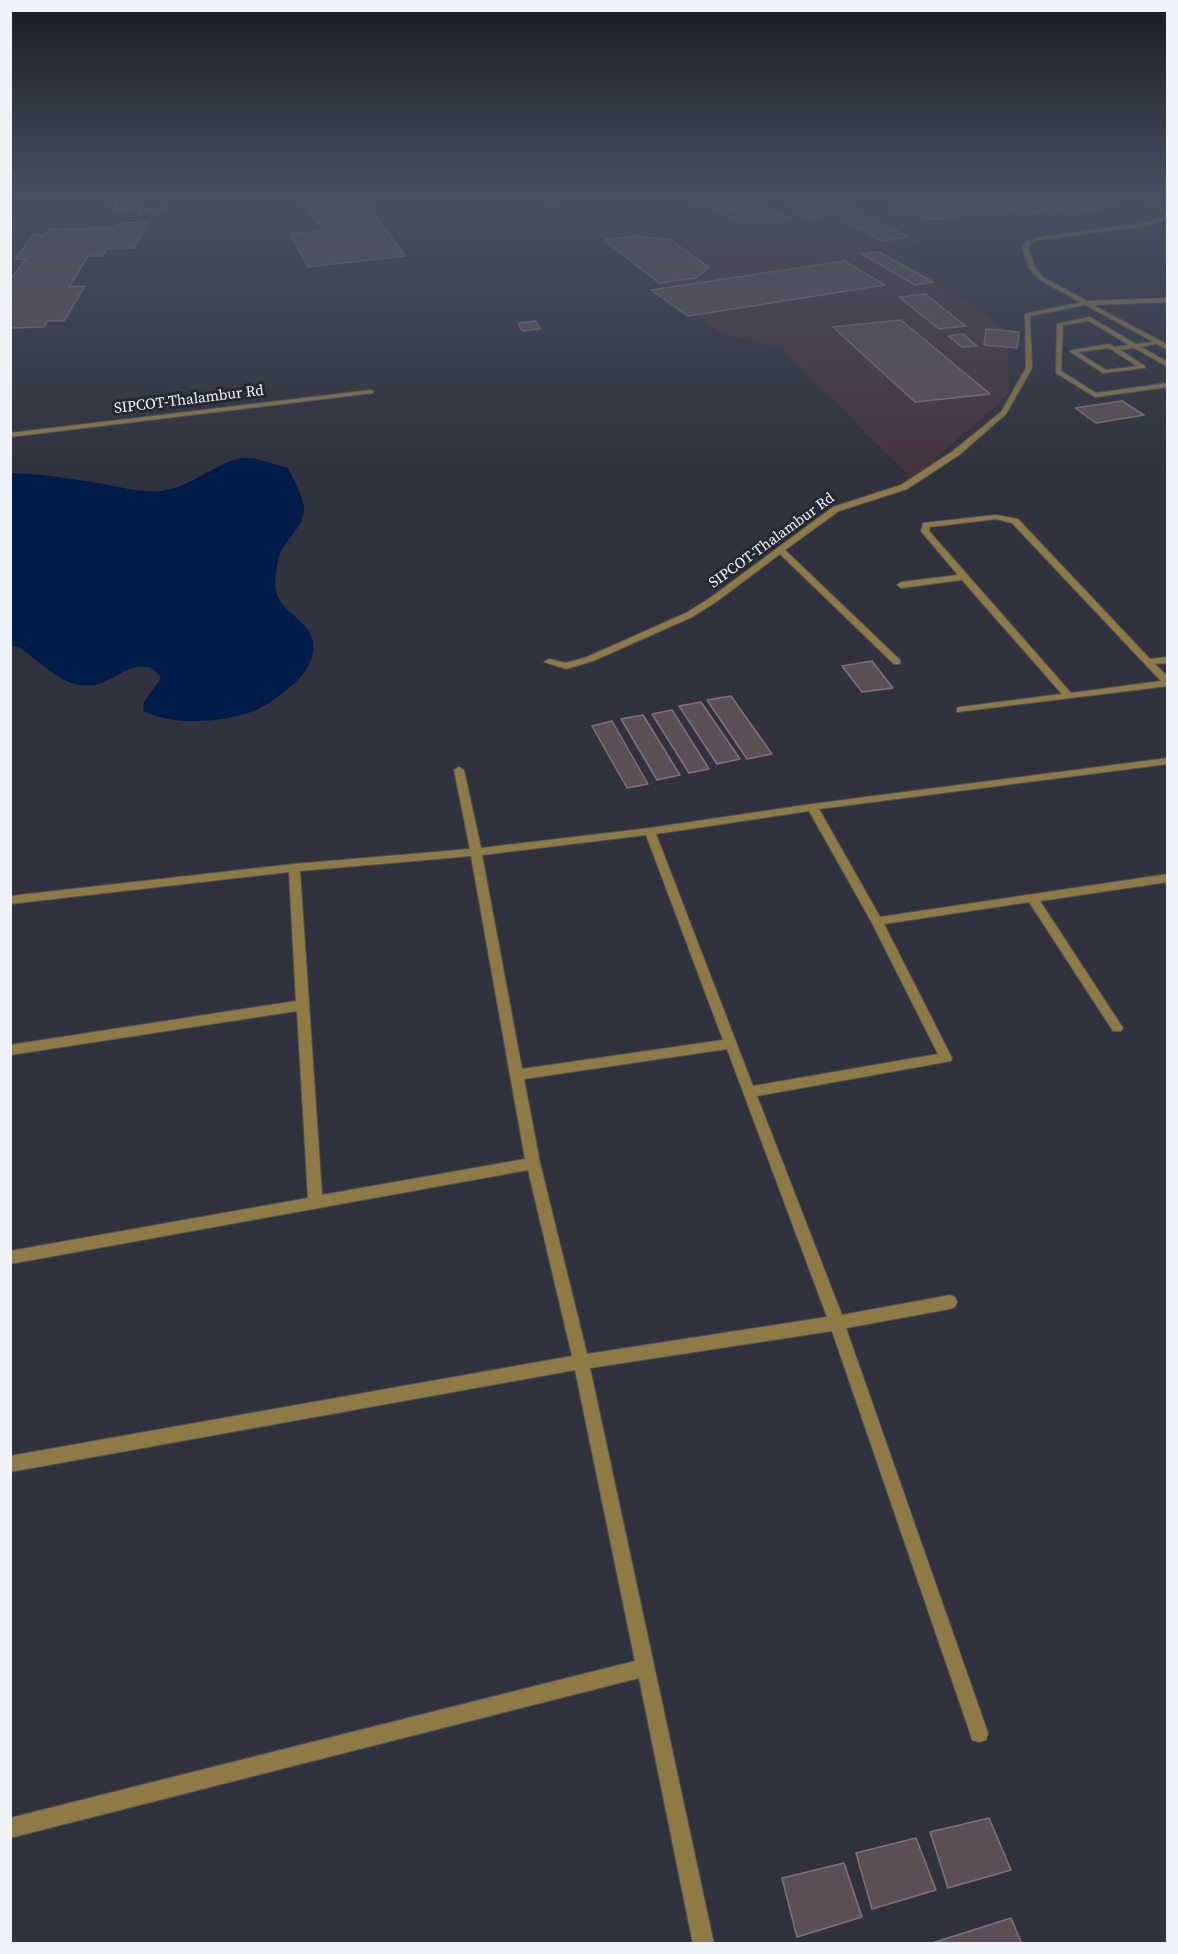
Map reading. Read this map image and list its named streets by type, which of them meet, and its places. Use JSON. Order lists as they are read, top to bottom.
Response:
{
  "streets": {
    "street": ["SIPCOT-Thalambur Rd"]
  }
}
